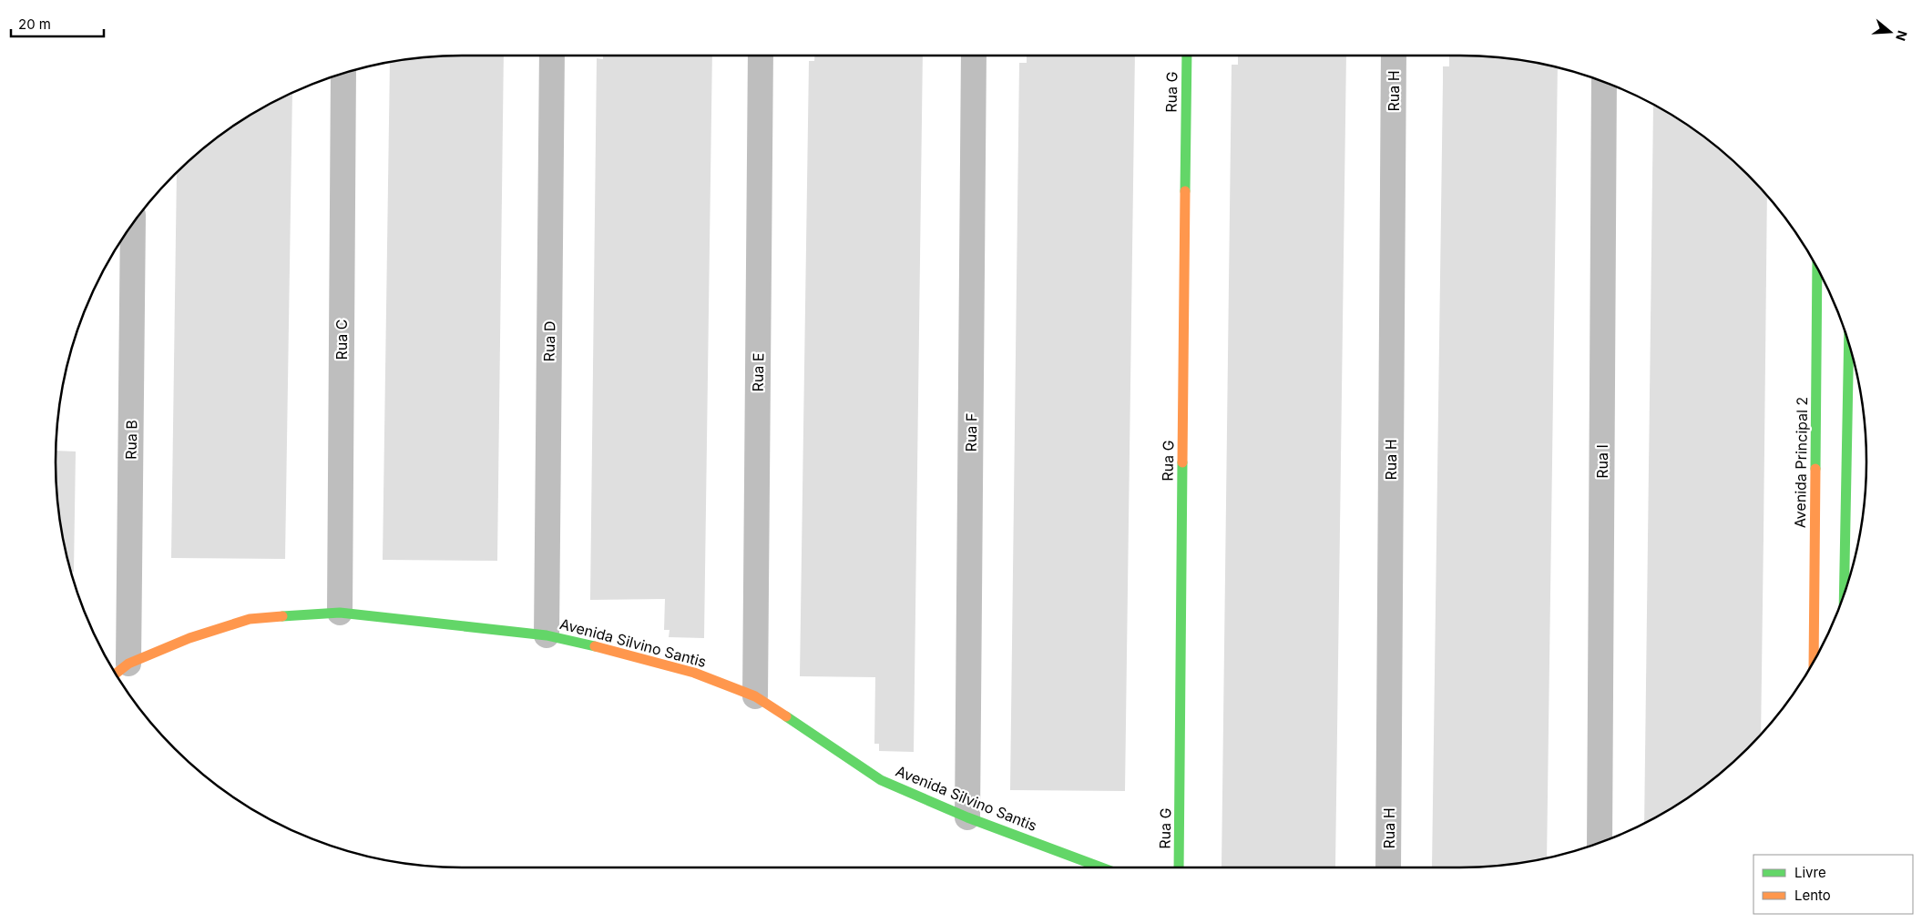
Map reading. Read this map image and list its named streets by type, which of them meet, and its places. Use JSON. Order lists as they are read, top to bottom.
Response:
{
  "streets": {
    "street": [
      "Rua H",
      "Rua G",
      "Rua C",
      "Rua D",
      "Rua E",
      "Rua F",
      "Rua B",
      "Rua I",
      "Avenida Principal 2",
      "Avenida Silvino Santis"
    ]
  },
  "crossings": [
    ["Rua C", "Avenida Silvino Santis"],
    ["Rua D", "Avenida Silvino Santis"],
    ["Rua E", "Avenida Silvino Santis"],
    ["Rua F", "Avenida Silvino Santis"],
    ["Rua B", "Avenida Silvino Santis"]
  ],
  "legend": ["Livre", "Lento"],
  "scale_bar": "20 m",
  "north": "right"
}
